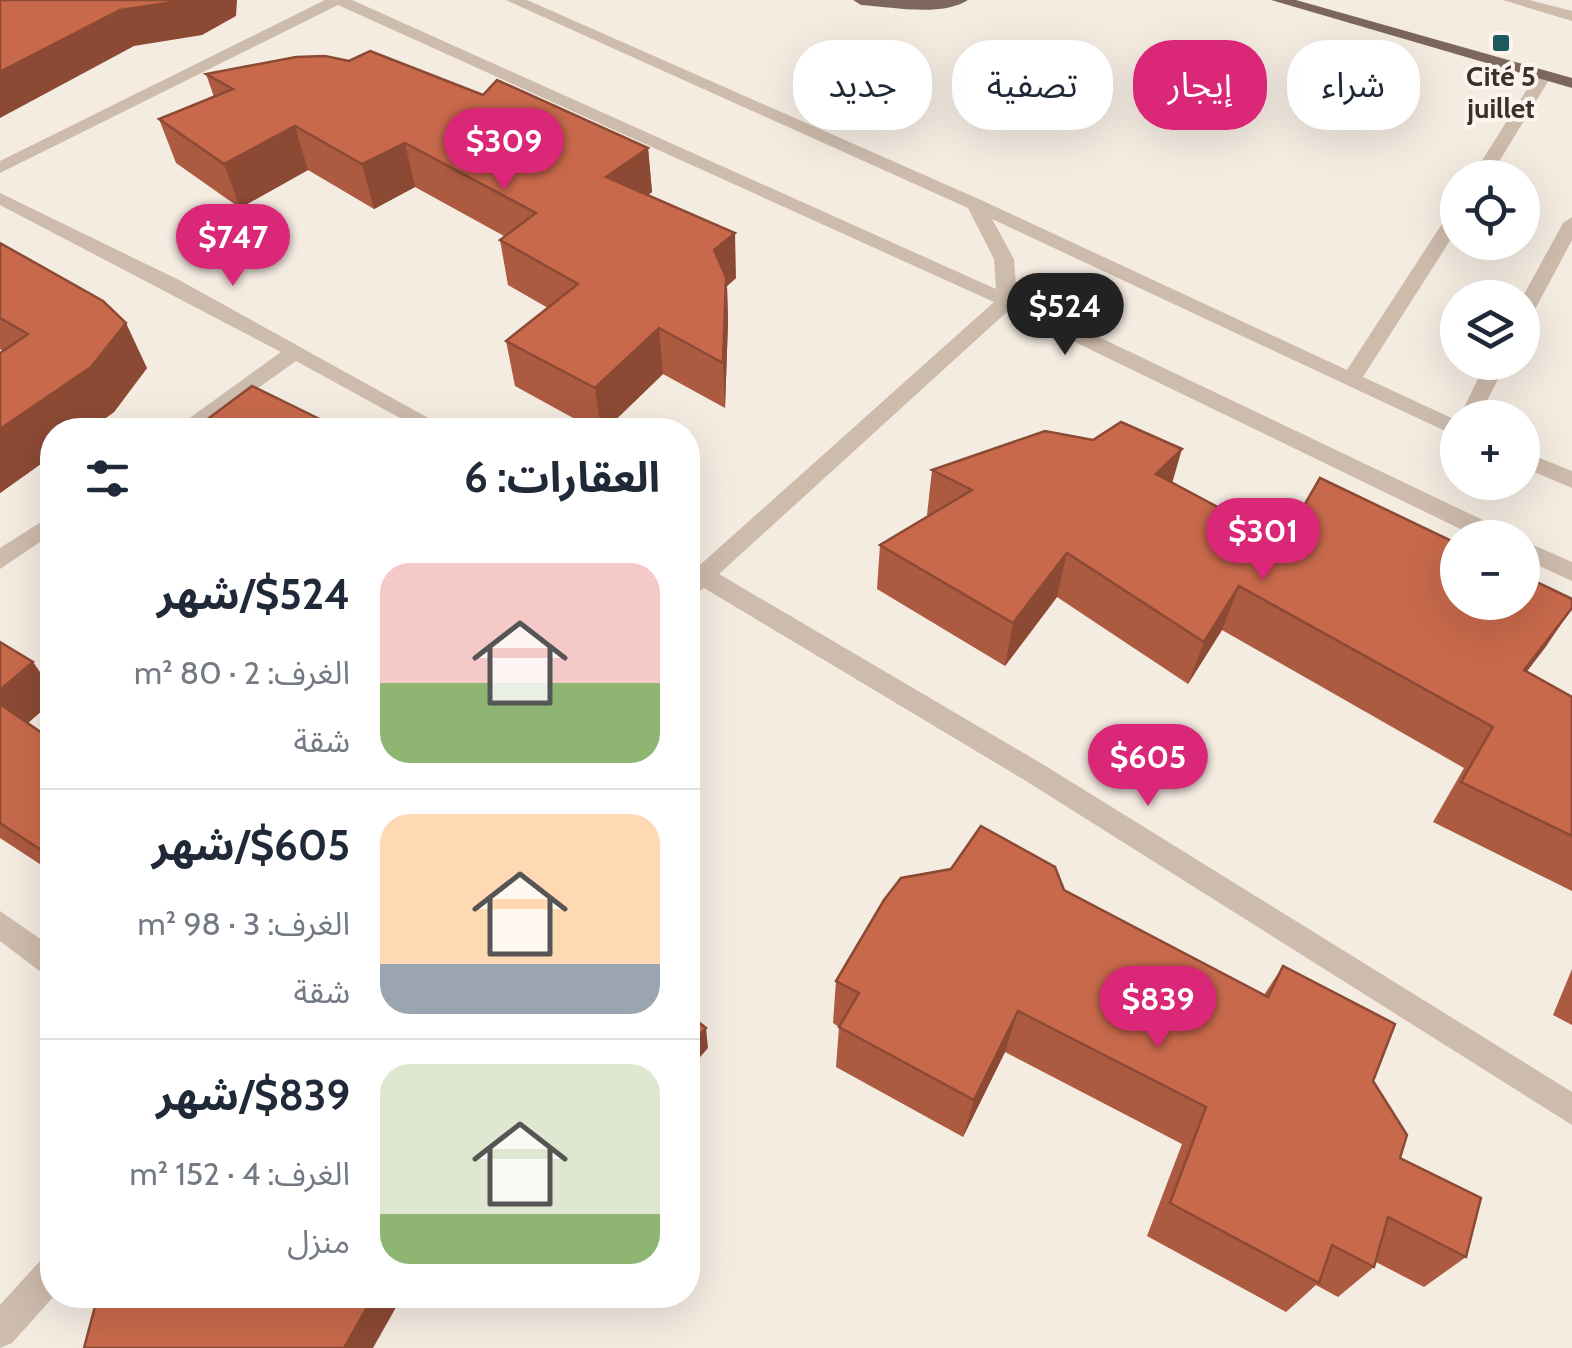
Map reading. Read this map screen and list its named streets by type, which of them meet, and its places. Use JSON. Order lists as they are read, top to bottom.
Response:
{
  "places": {
    "transit": ["Cité 5 juillet"]
  },
  "page": {
    "chip": [
      "شراء",
      "إيجار",
      "تصفية",
      "جديد"
    ],
    "price": [
      "$309",
      "$747",
      "$524",
      "$301",
      "$605",
      "$839"
    ],
    "map_buttons": ["+", "−"],
    "heading": "العقارات: 6",
    "list": [
      {
        "name": "$524/شهر",
        "note": "الغرف: 2 · 80 m² · شقة"
      },
      {
        "name": "$605/شهر",
        "note": "الغرف: 3 · 98 m² · شقة"
      },
      {
        "name": "$839/شهر",
        "note": "الغرف: 4 · 152 m² · منزل"
      }
    ]
  }
}
